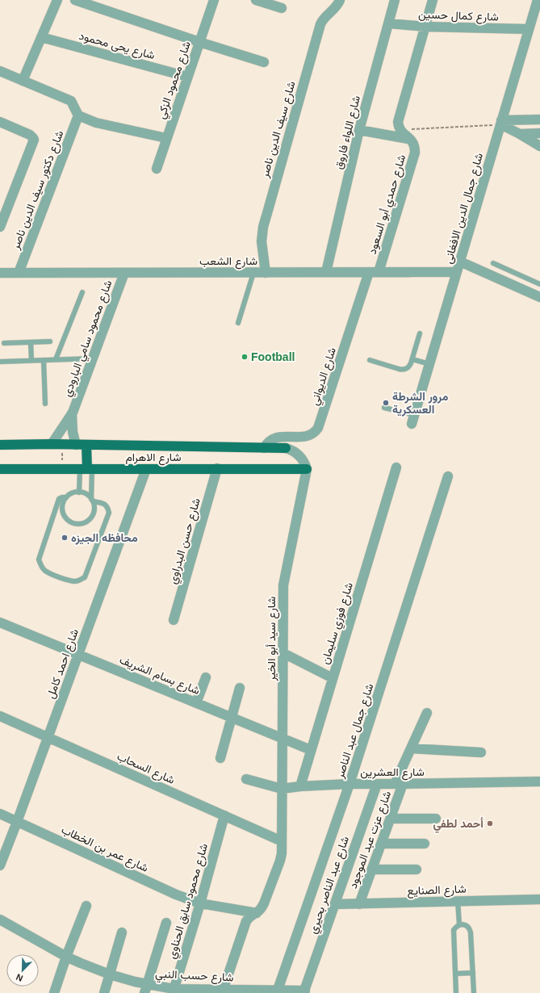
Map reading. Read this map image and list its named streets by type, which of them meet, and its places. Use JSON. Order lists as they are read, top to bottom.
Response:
{
  "streets": {
    "main road": ["شارع الاهرام"],
    "street": [
      "شارع كمال حسين",
      "شارع يحى محمود",
      "شارع محمود الزكي",
      "شارع سيف الدين ناصر",
      "شارع اللواء فاروق",
      "شارع دكتور سيف الدين ناصر",
      "شارع حمدي أبو السعود",
      "شارع جمال الدين الافغانى",
      "شارع الشعب",
      "شارع محمود سامي البارودي",
      "شارع الديواني",
      "شارع حسن البدراوي",
      "شارع فوزي سليمان",
      "شارع سيد أبو الخير",
      "شارع احمد كامل",
      "شارع بسام الشريف",
      "شارع جمال عبد الناصر",
      "شارع السحاب",
      "شارع العشرين",
      "شارع عزت عبد الموجود",
      "شارع عمر بن الخطاب",
      "شارع عبد الناصر بحيري",
      "شارع الصنايع",
      "شارع محمود سابق الحناوي",
      "شارع حسب النبي"
    ]
  },
  "crossings": [
    ["شارع كمال حسين", "شارع اللواء فاروق"],
    ["شارع كمال حسين", "شارع جمال الدين الافغانى"],
    ["شارع يحى محمود", "شارع محمود الزكي"],
    ["شارع سيف الدين ناصر", "شارع الشعب"],
    ["شارع اللواء فاروق", "شارع الشعب"],
    ["شارع دكتور سيف الدين ناصر", "شارع الشعب"],
    ["شارع حمدي أبو السعود", "شارع الشعب"],
    ["شارع جمال الدين الافغانى", "شارع الشعب"],
    ["شارع الشعب", "شارع محمود سامي البارودي"],
    ["شارع الشعب", "شارع الديواني"],
    ["شارع محمود سامي البارودي", "شارع الاهرام"],
    ["شارع الديواني", "شارع الاهرام"],
    ["شارع الاهرام", "شارع حسن البدراوي"],
    ["شارع الاهرام", "شارع سيد أبو الخير"],
    ["شارع الاهرام", "شارع احمد كامل"],
    ["شارع فوزي سليمان", "شارع بسام الشريف"],
    ["شارع فوزي سليمان", "شارع العشرين"],
    ["شارع سيد أبو الخير", "شارع بسام الشريف"],
    ["شارع سيد أبو الخير", "شارع السحاب"],
    ["شارع سيد أبو الخير", "شارع العشرين"],
    ["شارع سيد أبو الخير", "شارع عمر بن الخطاب"],
    ["شارع سيد أبو الخير", "شارع حسب النبي"],
    ["شارع احمد كامل", "شارع بسام الشريف"],
    ["شارع احمد كامل", "شارع السحاب"],
    ["شارع احمد كامل", "شارع عمر بن الخطاب"],
    ["شارع جمال عبد الناصر", "شارع العشرين"],
    ["شارع جمال عبد الناصر", "شارع حسب النبي"],
    ["شارع السحاب", "شارع محمود سابق الحناوي"],
    ["شارع العشرين", "شارع عزت عبد الموجود"],
    ["شارع العشرين", "شارع عبد الناصر بحيري"],
    ["شارع عزت عبد الموجود", "شارع الصنايع"],
    ["شارع عمر بن الخطاب", "شارع محمود سابق الحناوي"],
    ["شارع عبد الناصر بحيري", "شارع الصنايع"],
    ["شارع عبد الناصر بحيري", "شارع حسب النبي"],
    ["شارع محمود سابق الحناوي", "شارع حسب النبي"]
  ],
  "places": [
    "Football",
    "مرور الشرطة العسكرية",
    "محافظه الجيزه",
    "أحمد لطفي"
  ],
  "north": "bottom left"
}
